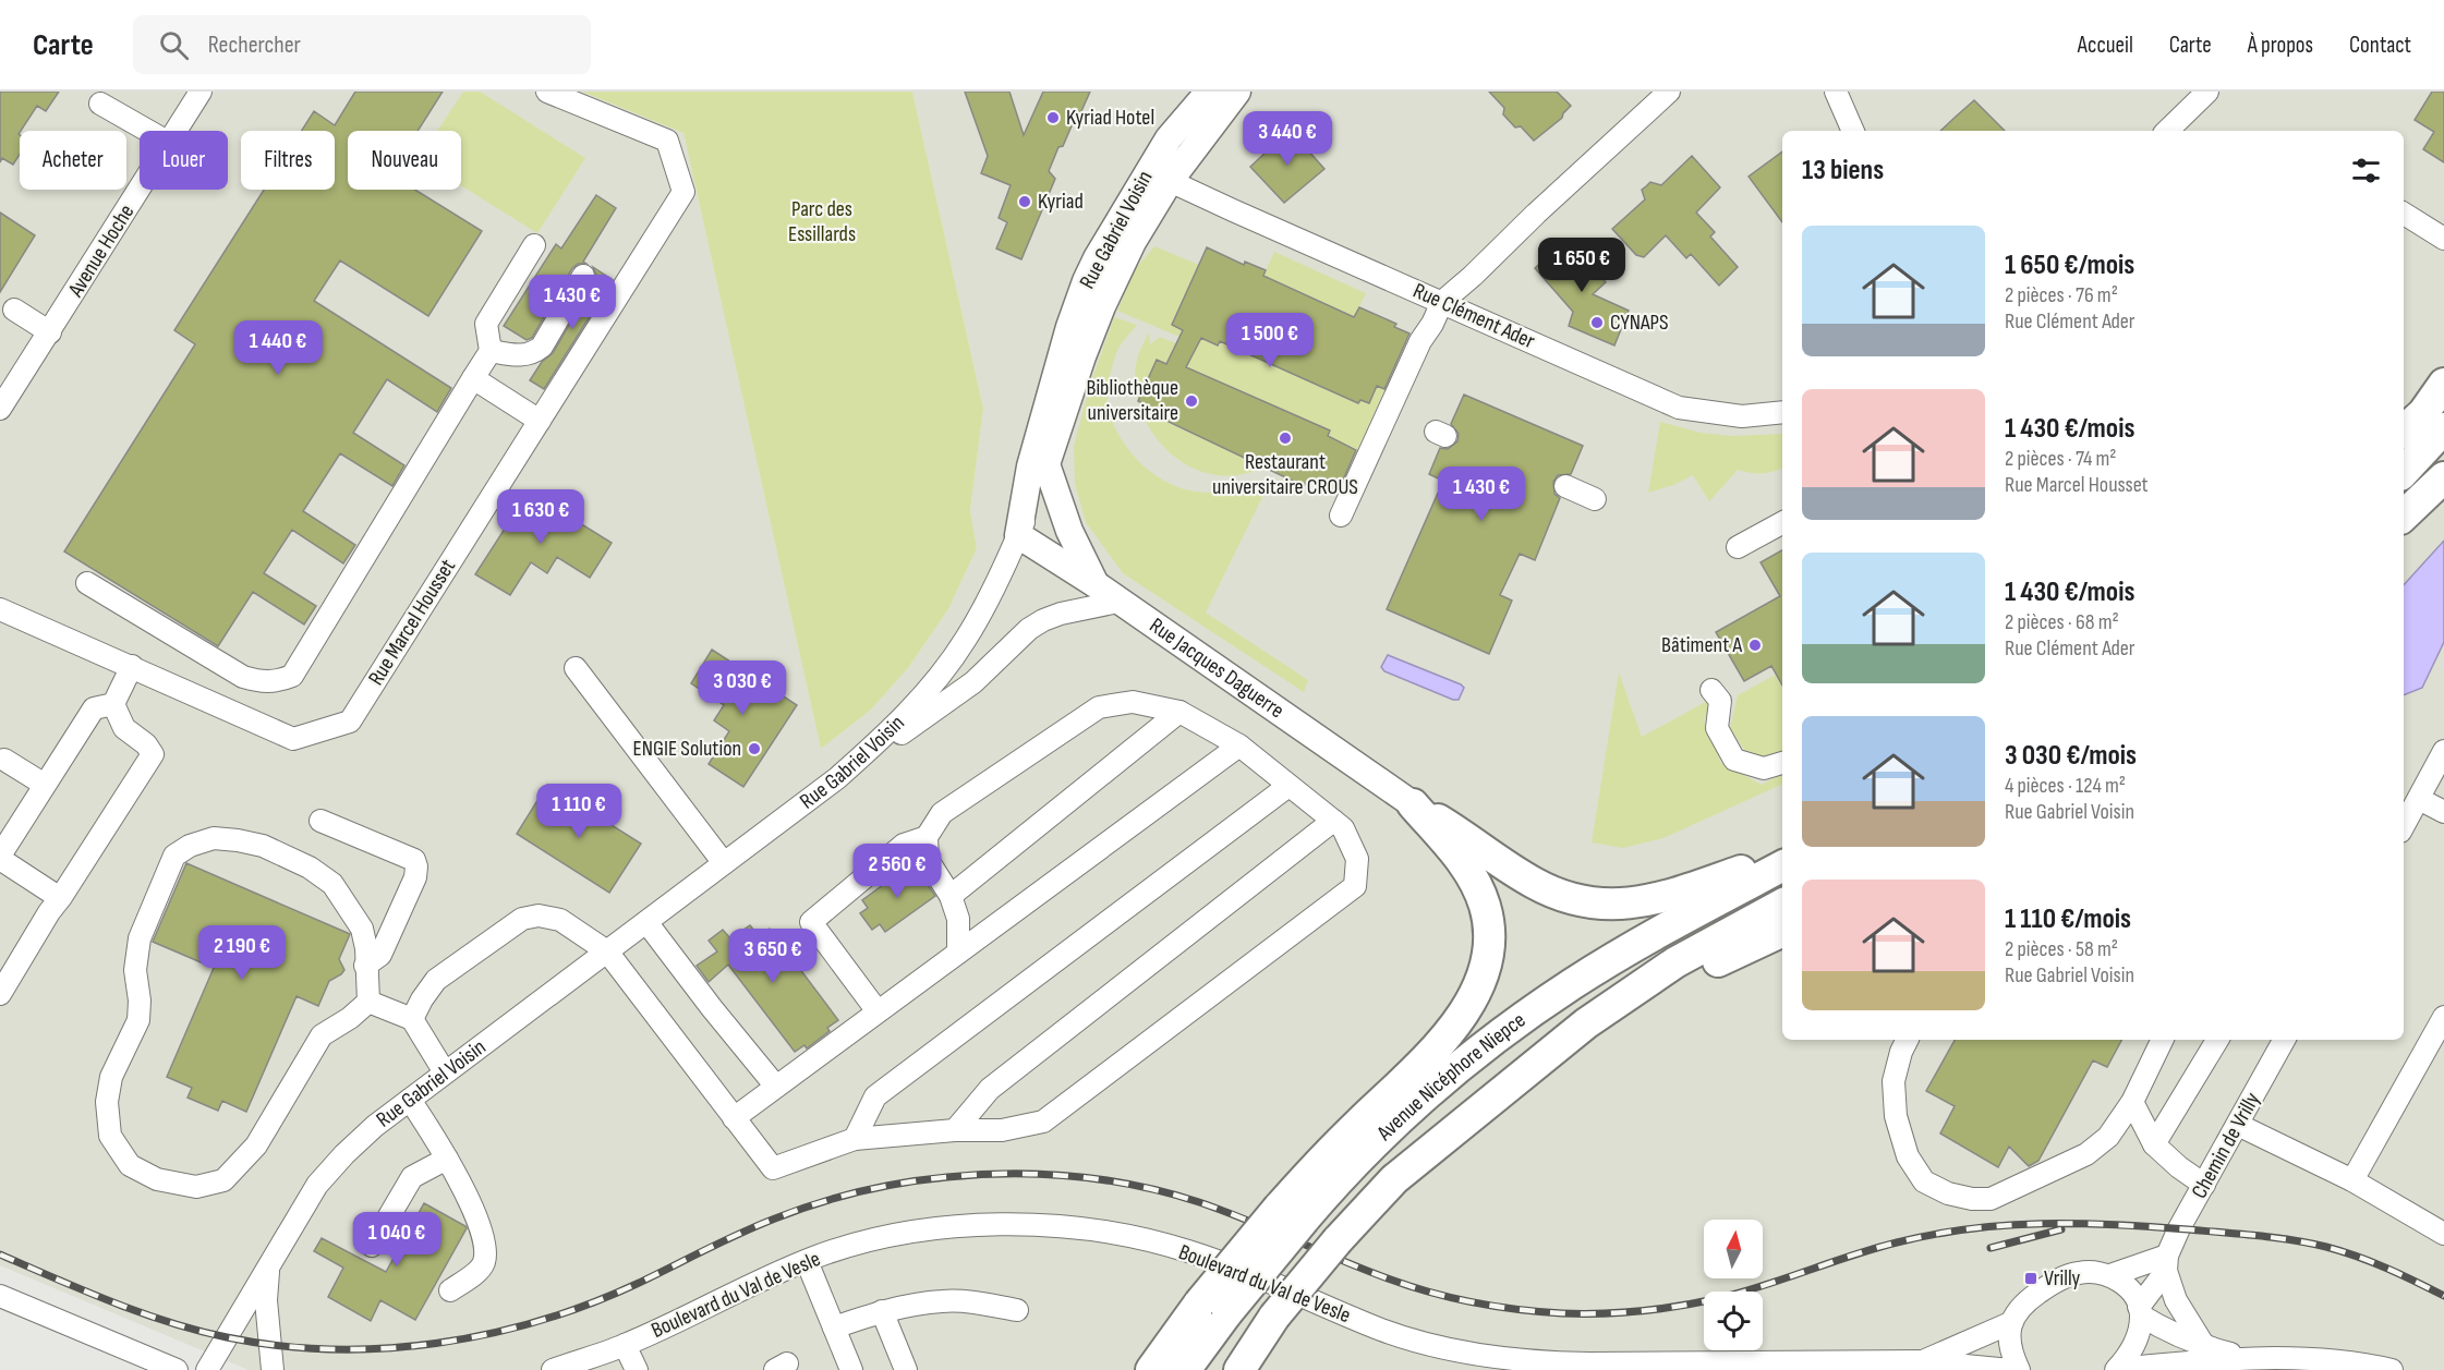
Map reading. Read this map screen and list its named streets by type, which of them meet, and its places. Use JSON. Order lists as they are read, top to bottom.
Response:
{
  "streets": {
    "highway": ["Avenue Nicéphore Niepce"],
    "main road": ["Rue Gabriel Voisin", "Rue Jacques Daguerre"],
    "street": [
      "Avenue Hoche",
      "Rue Clément Ader",
      "Rue Marcel Housset",
      "Chemin de Vrilly",
      "Boulevard du Val de Vesle"
    ]
  },
  "crossings": [
    ["Rue Gabriel Voisin", "Rue Clément Ader"],
    ["Rue Gabriel Voisin", "Rue Jacques Daguerre"]
  ],
  "parks": ["Parc des Essillards"],
  "places": {
    "other": [
      "Kyriad Hotel",
      "Kyriad",
      "CYNAPS",
      "Bibliothèque universitaire",
      "Restaurant universitaire CROUS",
      "Bâtiment A",
      "ENGIE Solution"
    ],
    "transit": ["Vrilly"]
  },
  "north": "top",
  "page": {
    "header": "Carte",
    "search": "Rechercher",
    "nav": [
      "Accueil",
      "Carte",
      "À propos",
      "Contact"
    ],
    "price": [
      "3 440 €",
      "1 650 €",
      "1 430 €",
      "1 500 €",
      "1 440 €",
      "1 430 €",
      "1 630 €",
      "3 030 €",
      "1 110 €",
      "2 560 €",
      "2 190 €",
      "3 650 €",
      "1 040 €"
    ],
    "chip": [
      "Acheter",
      "Louer",
      "Filtres",
      "Nouveau"
    ],
    "heading": "13 biens",
    "list": [
      {
        "name": "1 650 €/mois",
        "note": "2 pièces · 76 m² · Rue Clément Ader"
      },
      {
        "name": "1 430 €/mois",
        "note": "2 pièces · 74 m² · Rue Marcel Housset"
      },
      {
        "name": "1 430 €/mois",
        "note": "2 pièces · 68 m² · Rue Clément Ader"
      },
      {
        "name": "3 030 €/mois",
        "note": "4 pièces · 124 m² · Rue Gabriel Voisin"
      },
      {
        "name": "1 110 €/mois",
        "note": "2 pièces · 58 m² · Rue Gabriel Voisin"
      }
    ]
  }
}
